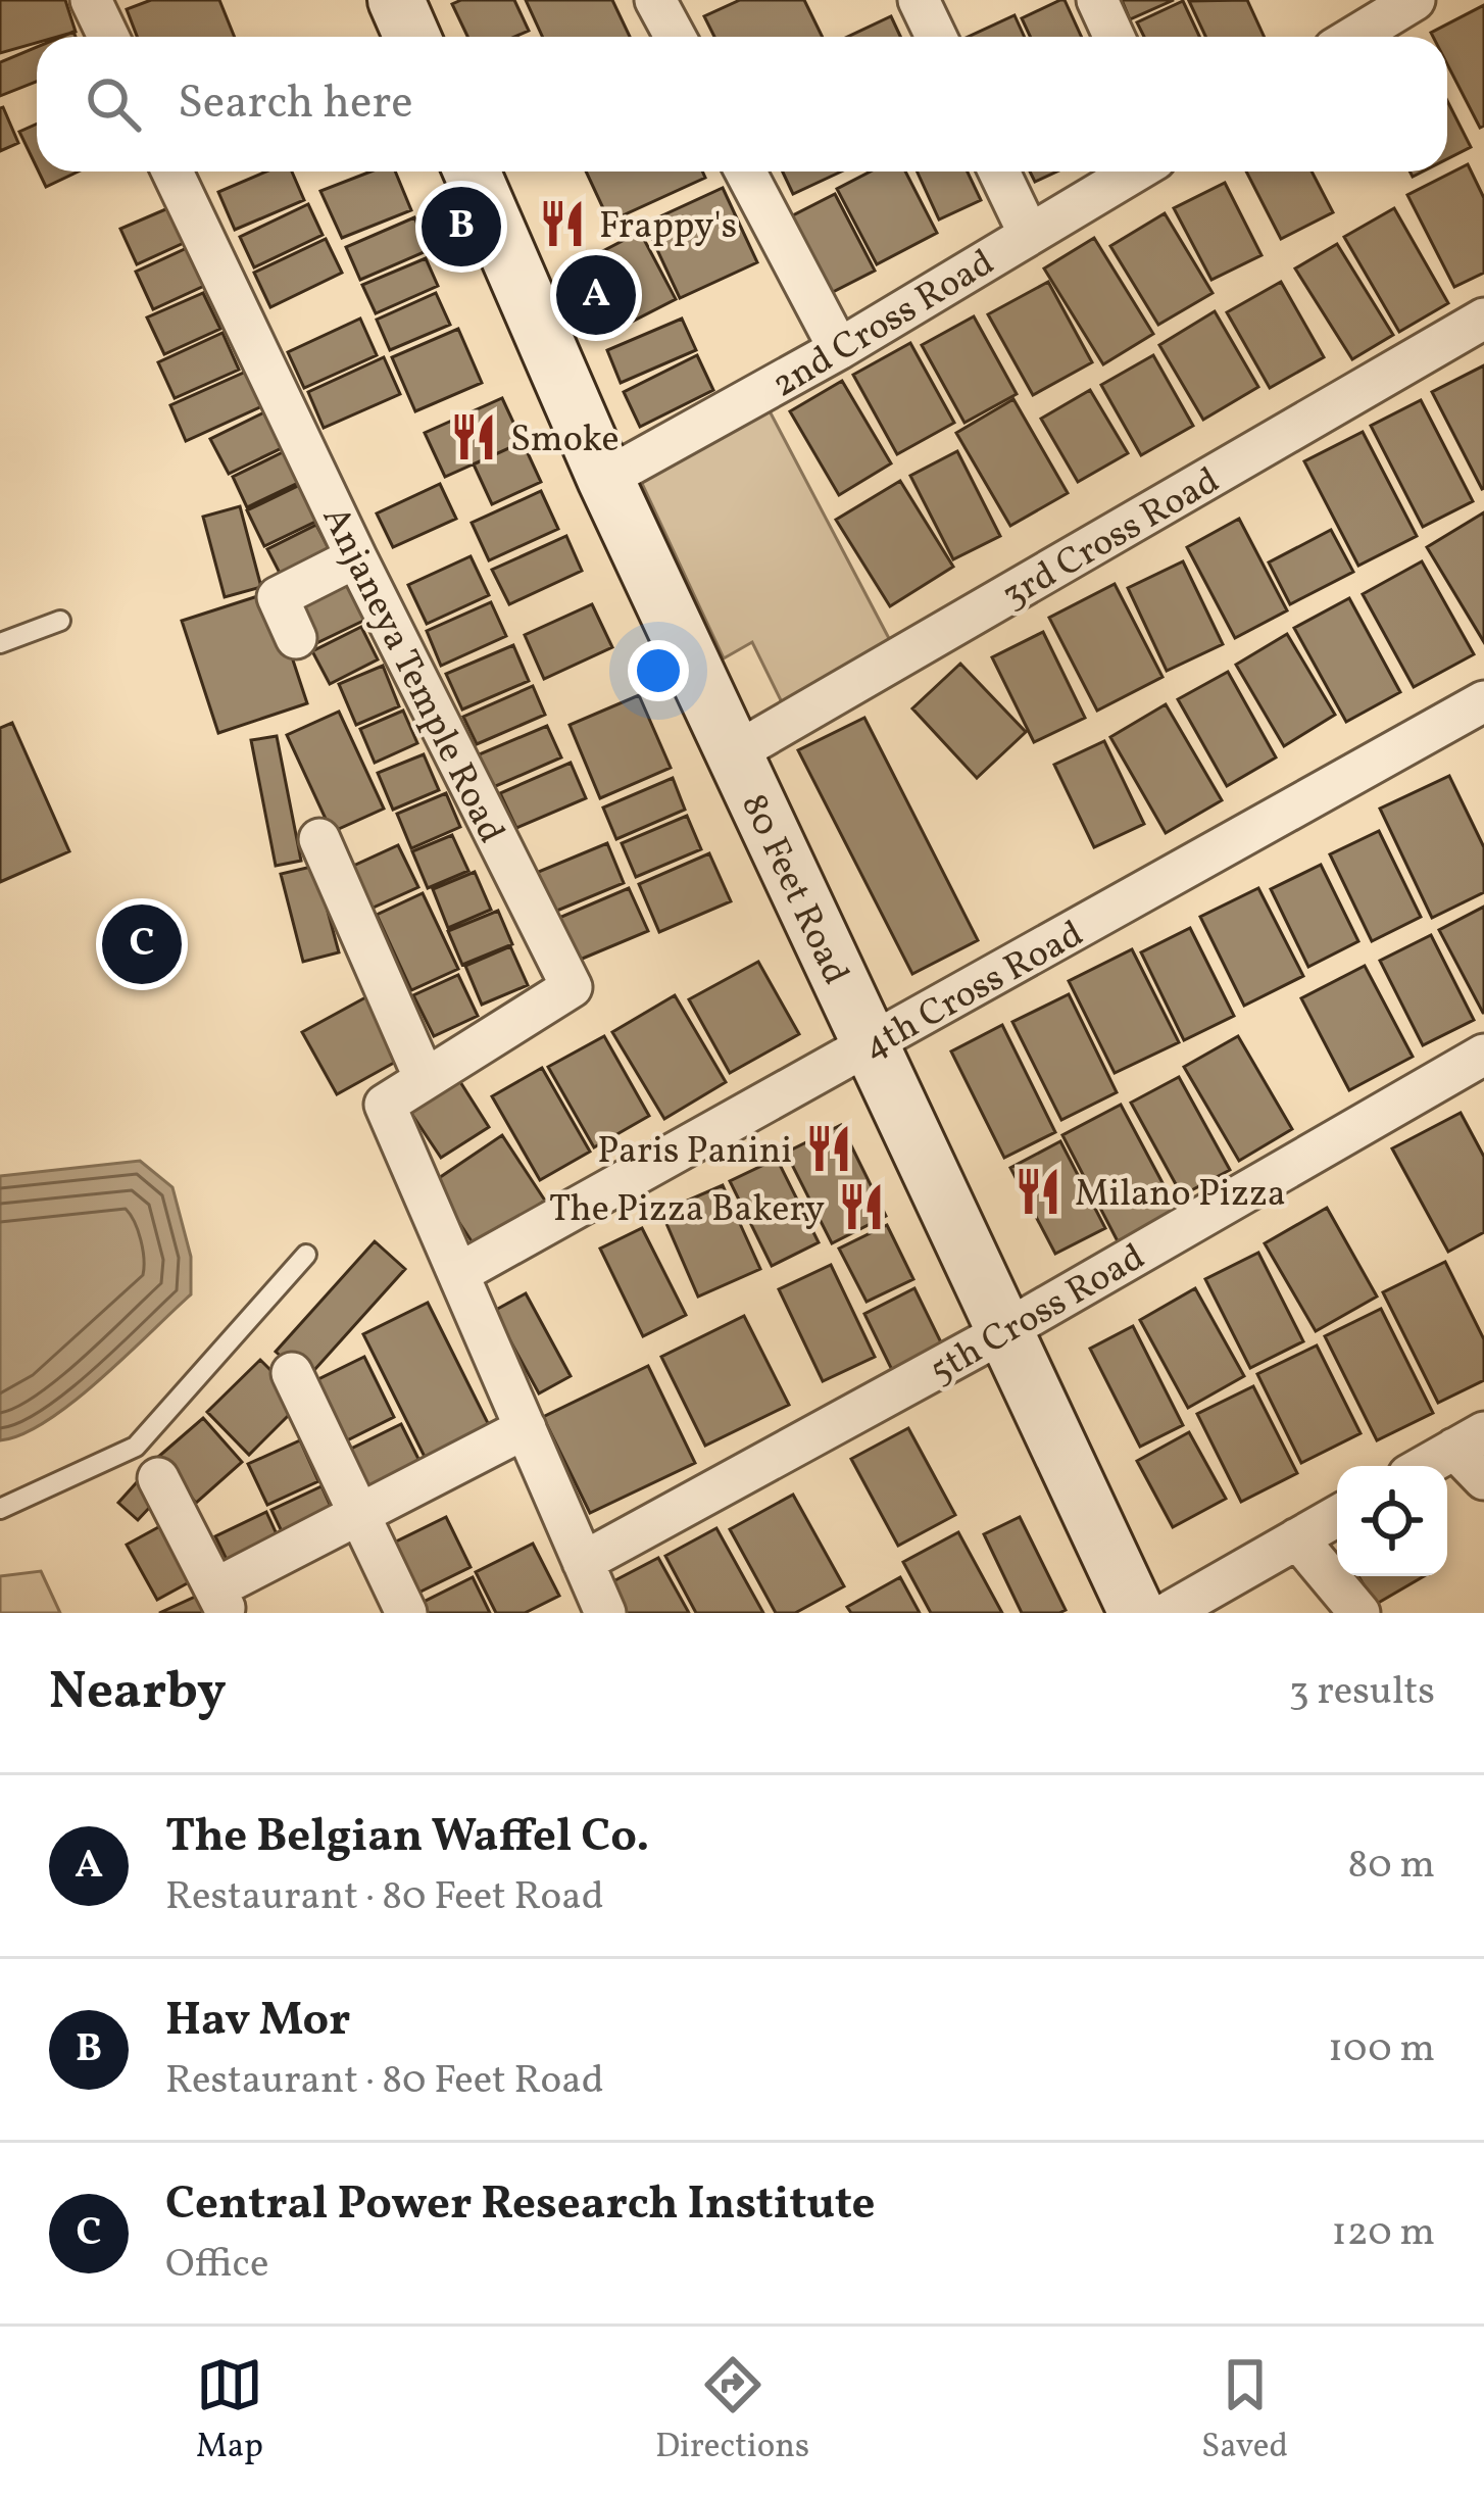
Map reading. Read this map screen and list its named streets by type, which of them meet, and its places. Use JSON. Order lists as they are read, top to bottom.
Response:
{
  "streets": {
    "street": [
      "2nd Cross Road",
      "3rd Cross Road",
      "Anjaneya Temple Road",
      "80 Feet Road",
      "4th Cross Road",
      "5th Cross Road"
    ]
  },
  "crossings": [
    ["2nd Cross Road", "80 Feet Road"],
    ["3rd Cross Road", "80 Feet Road"],
    ["Anjaneya Temple Road", "4th Cross Road"],
    ["80 Feet Road", "4th Cross Road"],
    ["80 Feet Road", "5th Cross Road"]
  ],
  "places": {
    "restaurant": [
      "Frappy's",
      "Smoke",
      "Paris Panini",
      "Milano Pizza",
      "The Pizza Bakery"
    ]
  },
  "page": {
    "search": "Search here",
    "pins": ["B", "A", "C"],
    "heading": ["Nearby", "3 results"],
    "list": [
      {
        "mark": "A",
        "name": "The Belgian Waffel Co.",
        "note": "Restaurant · 80 Feet Road",
        "value": "80 m"
      },
      {
        "mark": "B",
        "name": "Hav Mor",
        "note": "Restaurant · 80 Feet Road",
        "value": "100 m"
      },
      {
        "mark": "C",
        "name": "Central Power Research Institute",
        "note": "Office",
        "value": "120 m"
      }
    ],
    "nav": ["Map", "Directions", "Saved"]
  }
}
